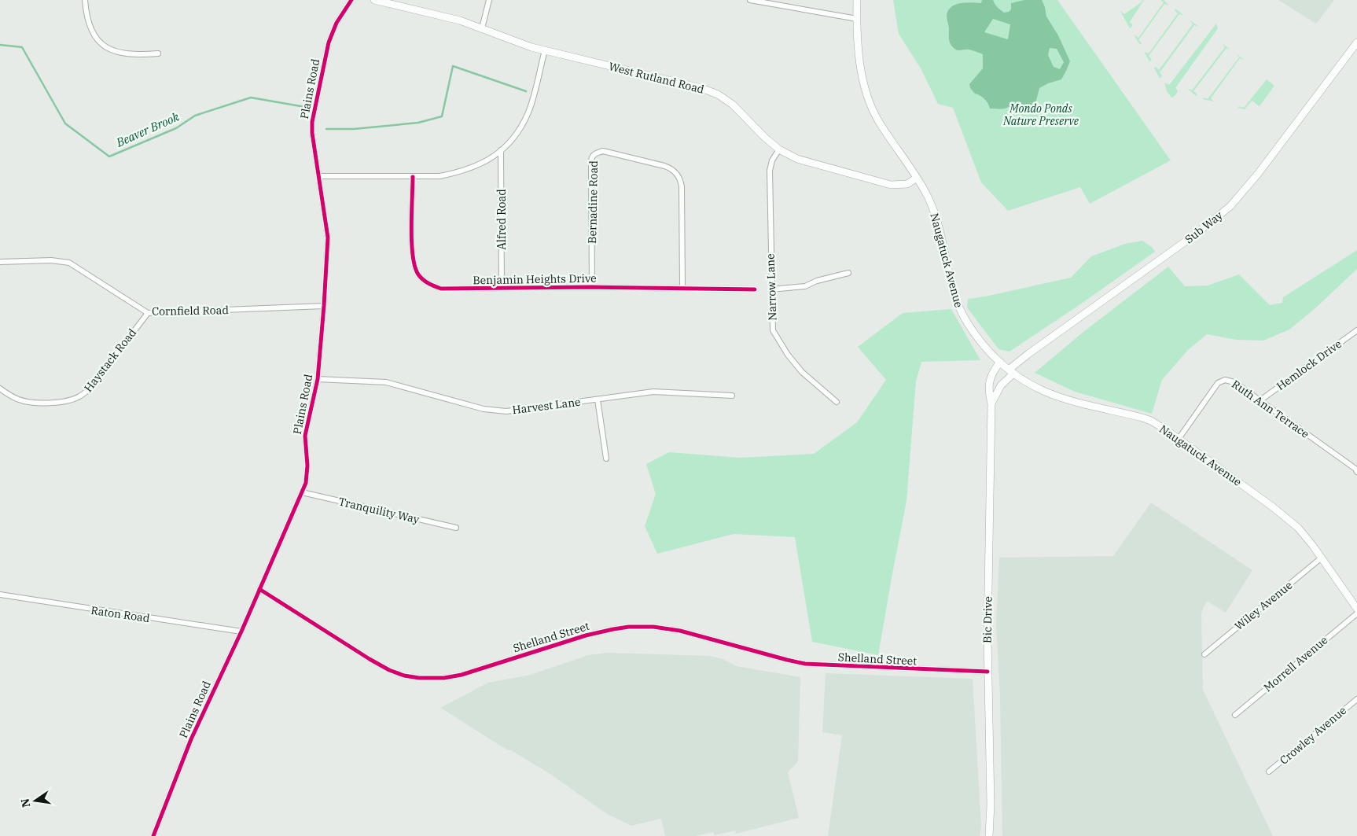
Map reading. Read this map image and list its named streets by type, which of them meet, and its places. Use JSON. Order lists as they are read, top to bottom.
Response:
{
  "streets": {
    "main road": [
      "West Rutland Road",
      "Sub Way",
      "Naugatuck Avenue",
      "Bic Drive"
    ],
    "street": [
      "Plains Road",
      "Bernadine Road",
      "Alfred Road",
      "Benjamin Heights Drive",
      "Narrow Lane",
      "Cornfield Road",
      "Haystack Road",
      "Hemlock Drive",
      "Harvest Lane",
      "Ruth Ann Terrace",
      "Tranquility Way",
      "Wiley Avenue",
      "Raton Road",
      "Shelland Street",
      "Morrell Avenue",
      "Crowley Avenue"
    ]
  },
  "crossings": [
    ["West Rutland Road", "Naugatuck Avenue"],
    ["West Rutland Road", "Narrow Lane"],
    ["Plains Road", "Cornfield Road"],
    ["Plains Road", "Harvest Lane"],
    ["Plains Road", "Tranquility Way"],
    ["Plains Road", "Raton Road"],
    ["Plains Road", "Shelland Street"],
    ["Bernadine Road", "Benjamin Heights Drive"],
    ["Alfred Road", "Benjamin Heights Drive"],
    ["Sub Way", "Naugatuck Avenue"],
    ["Sub Way", "Bic Drive"],
    ["Naugatuck Avenue", "Ruth Ann Terrace"],
    ["Naugatuck Avenue", "Wiley Avenue"],
    ["Naugatuck Avenue", "Bic Drive"],
    ["Cornfield Road", "Haystack Road"],
    ["Hemlock Drive", "Ruth Ann Terrace"],
    ["Bic Drive", "Shelland Street"]
  ],
  "water": ["Beaver Brook"],
  "parks": ["Mondo Ponds Nature Preserve"],
  "north": "left"
}
